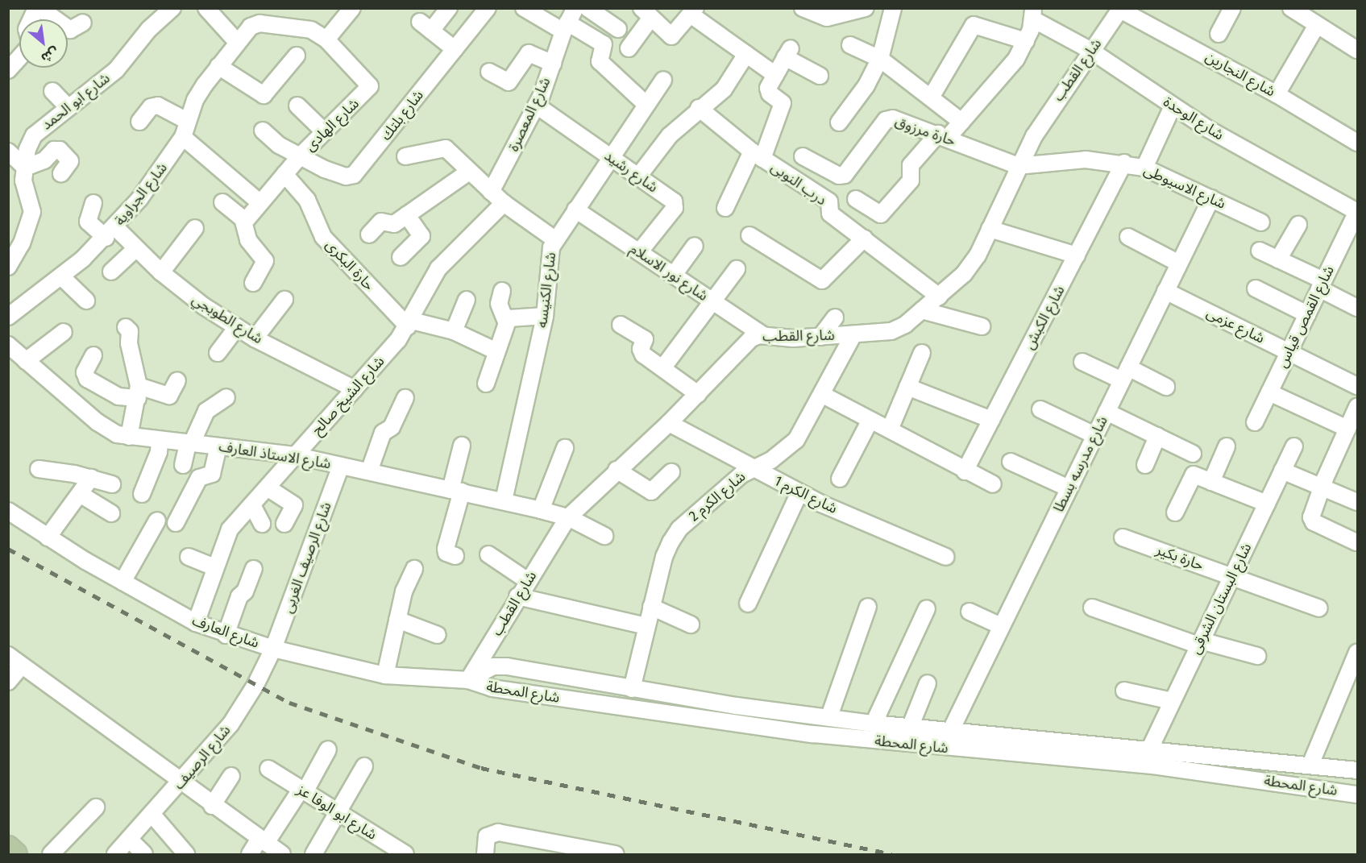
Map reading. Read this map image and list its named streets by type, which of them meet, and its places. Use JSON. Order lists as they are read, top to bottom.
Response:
{
  "streets": {
    "street": [
      "شارع القطب",
      "شارع النجارين",
      "شارع ابو الحمد",
      "شارع المعصرة",
      "شارع بلتك",
      "شارع الوحدة",
      "شارع الهادى",
      "حارة مرزوق",
      "شارع رشيد",
      "درب النوبى",
      "شارع الاسيوطى",
      "شارع الجراوية",
      "حارة البكرى",
      "شارع نور الاسلام",
      "شارع الكنيسه",
      "شارع القمص قياس",
      "شارع الكبش",
      "شارع الطوبجي",
      "شارع عزمى",
      "شارع الشيخ صالح",
      "شارع الاستاذ العارف",
      "شارع مدرسه بسطا",
      "شارع الكرم 1",
      "شارع الكرم 2",
      "شارع الرصيف الغربى",
      "حارة بكير",
      "شارع البستان الشرقى",
      "شارع العارف",
      "شارع المحطة",
      "شارع الرصيف",
      "شارع ابو الوفا عز"
    ]
  },
  "crossings": [
    ["شارع القطب", "شارع النجارين"],
    ["شارع القطب", "شارع الوحدة"],
    ["شارع القطب", "حارة مرزوق"],
    ["شارع القطب", "درب النوبى"],
    ["شارع القطب", "شارع الاسيوطى"],
    ["شارع القطب", "شارع نور الاسلام"],
    ["شارع القطب", "شارع الاستاذ العارف"],
    ["شارع القطب", "شارع الكرم 1"],
    ["شارع القطب", "شارع الكرم 2"],
    ["شارع القطب", "شارع العارف"],
    ["شارع القطب", "شارع المحطة"],
    ["شارع المعصرة", "شارع رشيد"],
    ["شارع بلتك", "شارع الهادى"],
    ["شارع الوحدة", "شارع القمص قياس"],
    ["شارع الهادى", "شارع الجراوية"],
    ["شارع الهادى", "حارة البكرى"],
    ["حارة مرزوق", "شارع الاسيوطى"],
    ["شارع رشيد", "شارع نور الاسلام"],
    ["شارع رشيد", "شارع الكنيسه"],
    ["شارع الاسيوطى", "شارع الكبش"],
    ["شارع الاسيوطى", "شارع مدرسه بسطا"],
    ["شارع الجراوية", "شارع الطوبجي"],
    ["حارة البكرى", "شارع الشيخ صالح"],
    ["شارع نور الاسلام", "شارع الكنيسه"],
    ["شارع الكنيسه", "شارع الاستاذ العارف"],
    ["شارع القمص قياس", "شارع عزمى"],
    ["شارع الطوبجي", "شارع الشيخ صالح"],
    ["شارع عزمى", "شارع مدرسه بسطا"],
    ["شارع الشيخ صالح", "شارع الاستاذ العارف"],
    ["شارع الشيخ صالح", "شارع العارف"],
    ["شارع الاستاذ العارف", "شارع الرصيف الغربى"],
    ["شارع مدرسه بسطا", "شارع المحطة"],
    ["شارع الكرم 1", "شارع الكرم 2"],
    ["شارع الكرم 2", "شارع المحطة"],
    ["شارع الرصيف الغربى", "شارع العارف"],
    ["شارع الرصيف الغربى", "شارع الرصيف"],
    ["حارة بكير", "شارع البستان الشرقى"],
    ["شارع البستان الشرقى", "شارع المحطة"],
    ["شارع العارف", "شارع المحطة"],
    ["شارع العارف", "شارع الرصيف"]
  ],
  "north": "bottom right"
}
